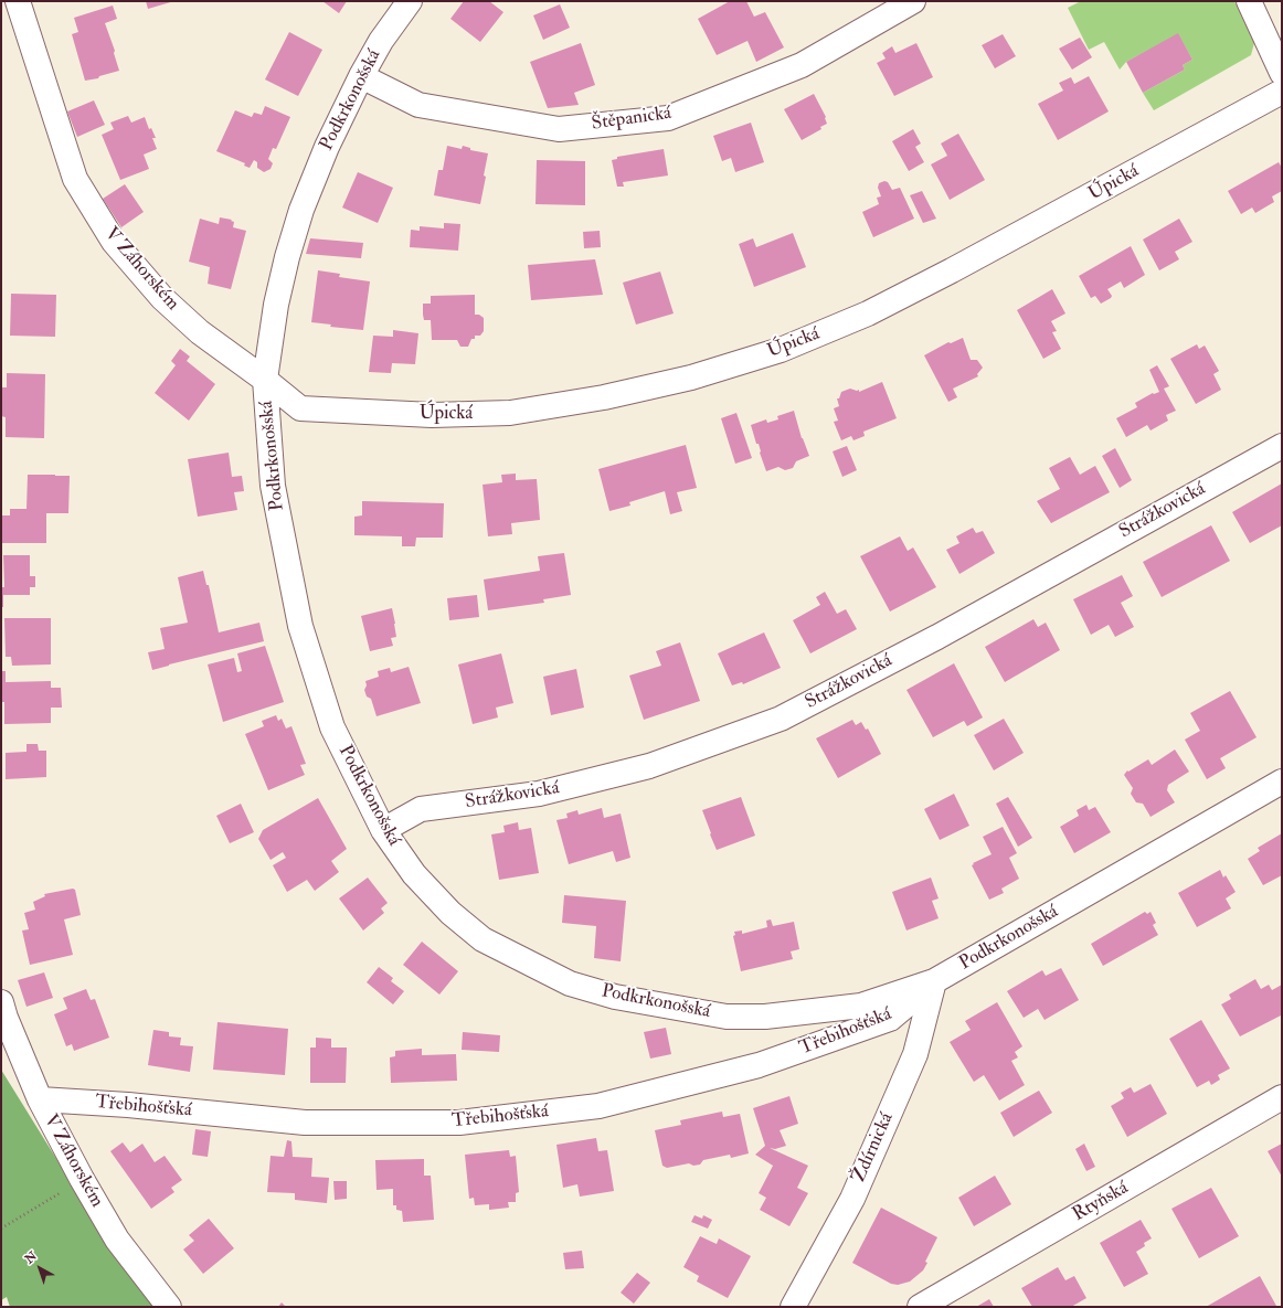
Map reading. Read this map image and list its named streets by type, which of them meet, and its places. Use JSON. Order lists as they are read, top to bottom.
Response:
{
  "streets": {
    "street": [
      "Podkrkonošská",
      "Štěpanická",
      "Úpická",
      "V Záhorském",
      "Strážkovická",
      "Třebihošťská",
      "Ždírnická",
      "Rtyňská"
    ]
  },
  "crossings": [
    ["Podkrkonošská", "Štěpanická"],
    ["Podkrkonošská", "Úpická"],
    ["Podkrkonošská", "V Záhorském"],
    ["Podkrkonošská", "Strážkovická"],
    ["Podkrkonošská", "Třebihošťská"],
    ["Podkrkonošská", "Ždírnická"],
    ["Úpická", "V Záhorském"],
    ["V Záhorském", "Třebihošťská"],
    ["Třebihošťská", "Ždírnická"]
  ],
  "north": "top left"
}
